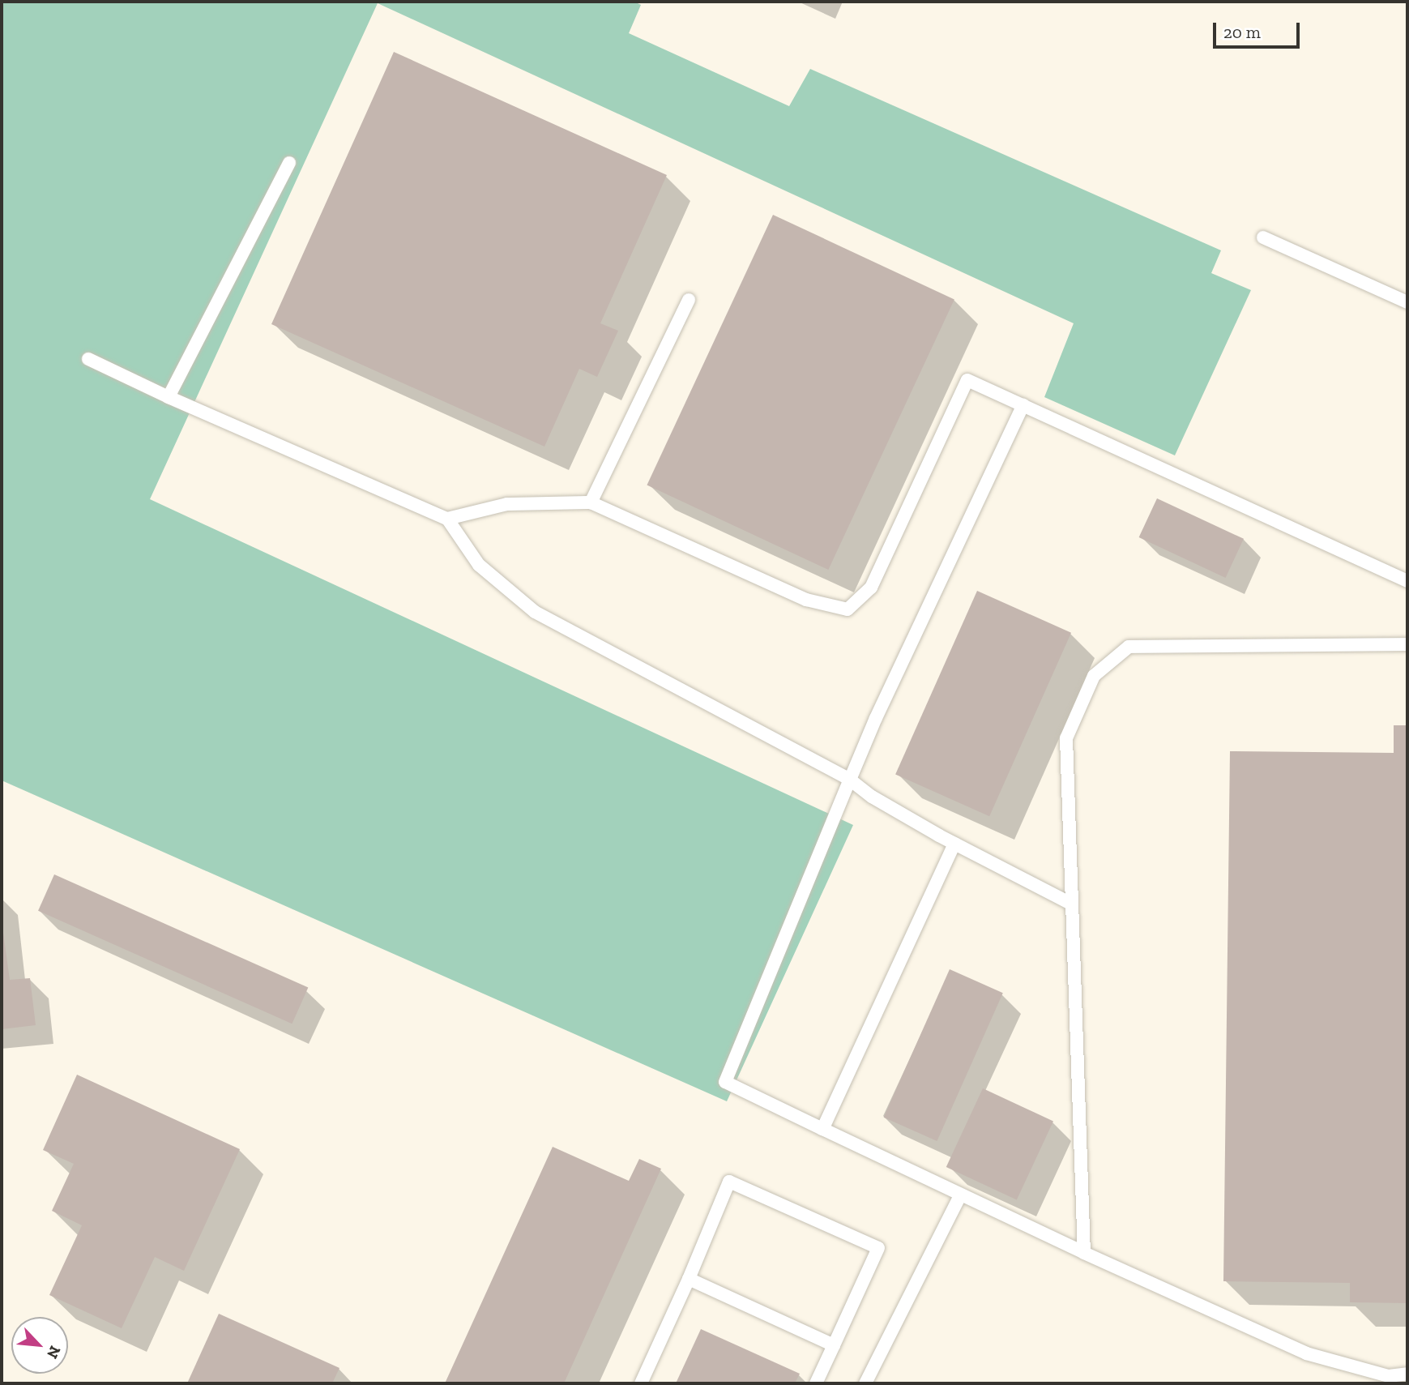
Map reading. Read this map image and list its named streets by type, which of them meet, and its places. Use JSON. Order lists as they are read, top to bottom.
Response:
{
  "scale_bar": "20 m",
  "north": "bottom right"
}
